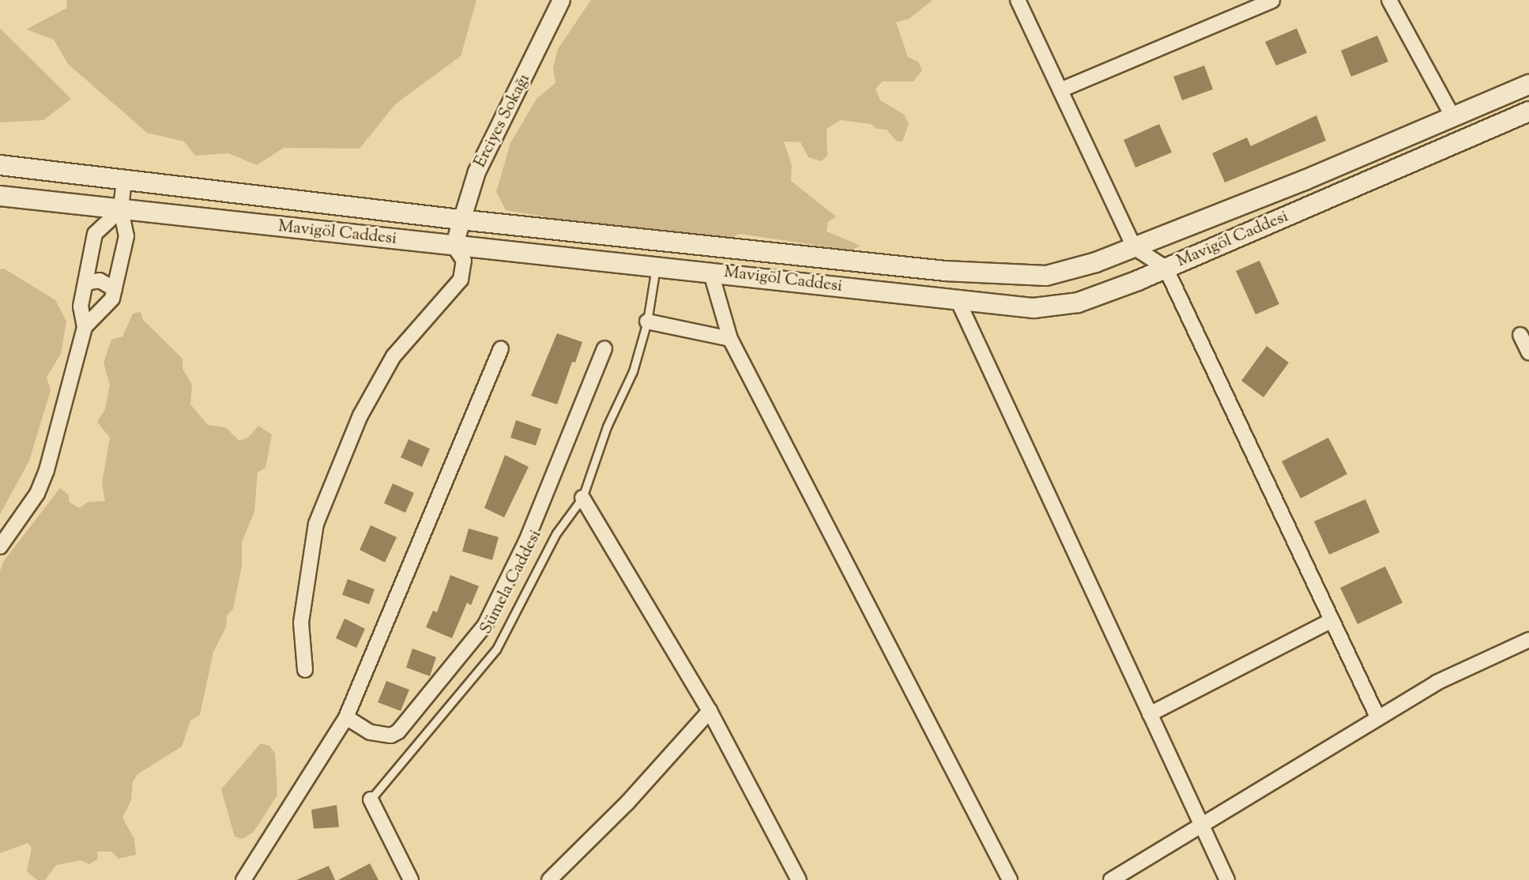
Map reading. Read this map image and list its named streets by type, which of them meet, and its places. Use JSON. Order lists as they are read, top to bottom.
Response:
{
  "streets": {
    "main road": ["Mavigöl Caddesi"],
    "street": ["Erciyes Sokağı", "Sümela Caddesi"]
  },
  "crossings": [
    ["Erciyes Sokağı", "Mavigöl Caddesi"],
    ["Mavigöl Caddesi", "Sümela Caddesi"]
  ]
}
